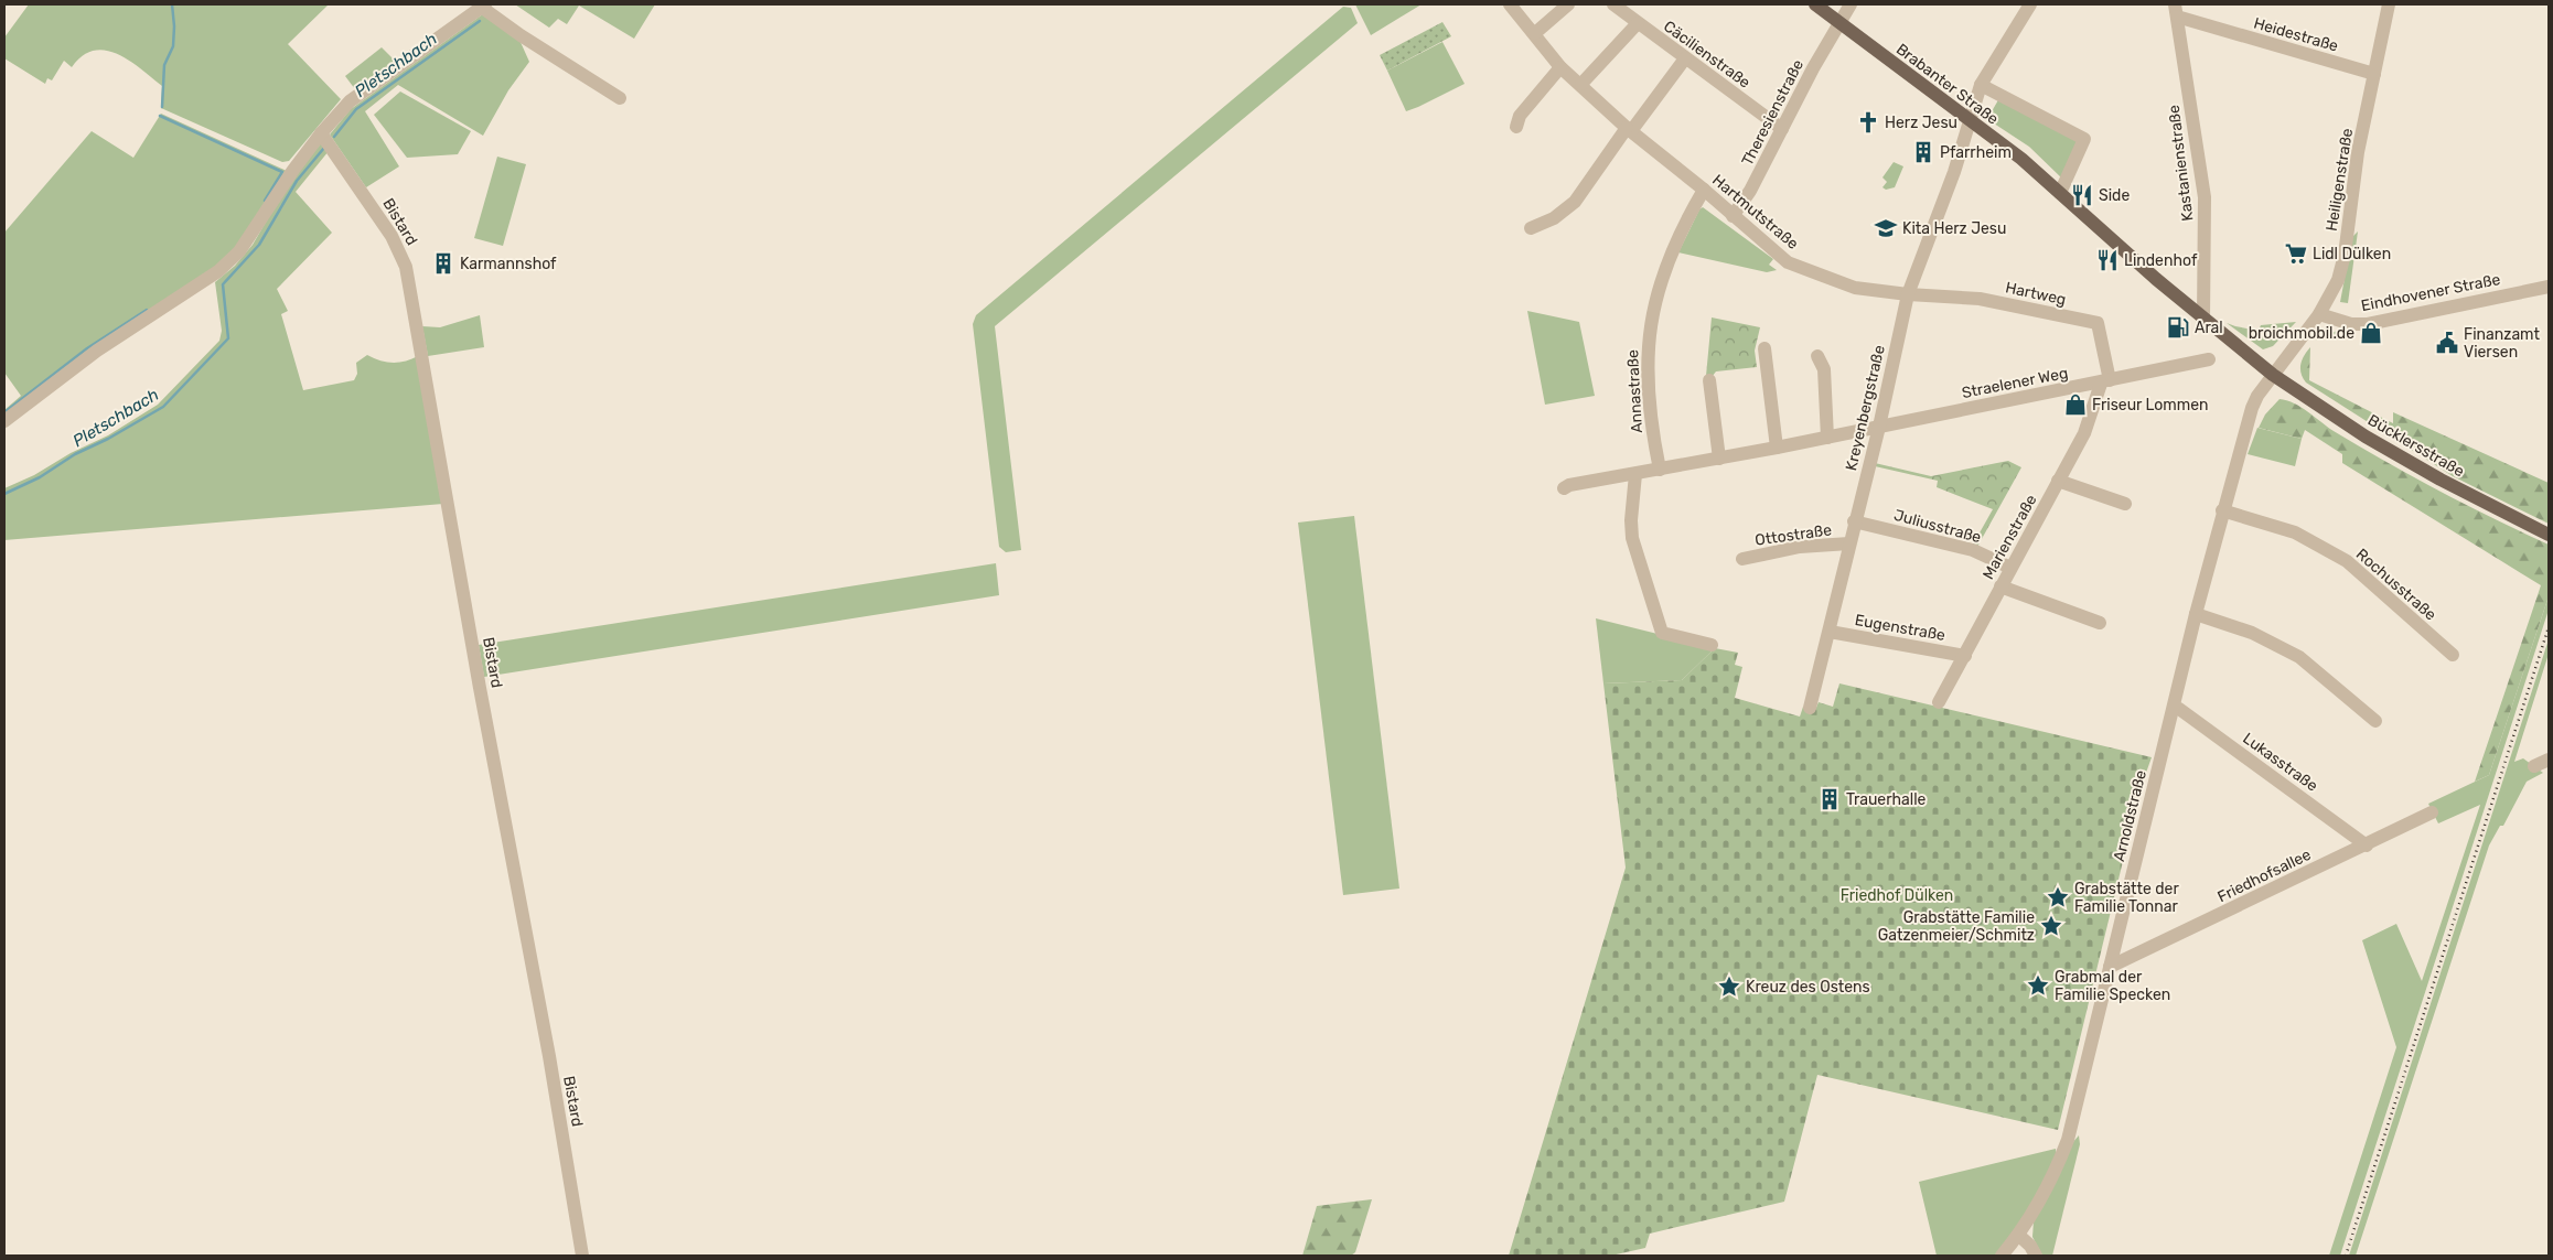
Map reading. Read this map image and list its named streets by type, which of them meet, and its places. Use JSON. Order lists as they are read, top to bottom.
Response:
{
  "streets": {
    "main road": ["Brabanter Straße", "Bücklersstraße"],
    "street": [
      "Heidestraße",
      "Cäcilienstraße",
      "Theresienstraße",
      "Kastanienstraße",
      "Heiligenstraße",
      "Hartmutstraße",
      "Bistard",
      "Eindhovener Straße",
      "Hartweg",
      "Straelener Weg",
      "Annastraße",
      "Kreyenbergstraße",
      "Juliusstraße",
      "Ottostraße",
      "Marienstraße",
      "Rochusstraße",
      "Eugenstraße",
      "Lukasstraße",
      "Arnoldstraße",
      "Friedhofsallee"
    ]
  },
  "crossings": [
    ["Heidestraße", "Kastanienstraße"],
    ["Heidestraße", "Heiligenstraße"],
    ["Cäcilienstraße", "Theresienstraße"],
    ["Brabanter Straße", "Theresienstraße"],
    ["Brabanter Straße", "Kastanienstraße"],
    ["Brabanter Straße", "Heiligenstraße"],
    ["Brabanter Straße", "Kreyenbergstraße"],
    ["Brabanter Straße", "Bücklersstraße"],
    ["Brabanter Straße", "Arnoldstraße"],
    ["Theresienstraße", "Hartmutstraße"],
    ["Heiligenstraße", "Eindhovener Straße"],
    ["Heiligenstraße", "Bücklersstraße"],
    ["Heiligenstraße", "Arnoldstraße"],
    ["Hartmutstraße", "Hartweg"],
    ["Hartmutstraße", "Annastraße"],
    ["Hartmutstraße", "Kreyenbergstraße"],
    ["Hartweg", "Straelener Weg"],
    ["Hartweg", "Kreyenbergstraße"],
    ["Hartweg", "Marienstraße"],
    ["Straelener Weg", "Annastraße"],
    ["Straelener Weg", "Kreyenbergstraße"],
    ["Straelener Weg", "Marienstraße"],
    ["Kreyenbergstraße", "Juliusstraße"],
    ["Kreyenbergstraße", "Ottostraße"],
    ["Kreyenbergstraße", "Eugenstraße"],
    ["Bücklersstraße", "Arnoldstraße"],
    ["Juliusstraße", "Marienstraße"],
    ["Marienstraße", "Eugenstraße"],
    ["Rochusstraße", "Arnoldstraße"],
    ["Lukasstraße", "Arnoldstraße"],
    ["Lukasstraße", "Friedhofsallee"],
    ["Arnoldstraße", "Friedhofsallee"]
  ],
  "water": ["Pletschbach"],
  "parks": ["Friedhof Dülken"],
  "places": {
    "church": ["Herz Jesu"],
    "building": ["Pfarrheim", "Karmannshof", "Trauerhalle"],
    "restaurant": ["Side", "Lindenhof"],
    "school or university": ["Kita Herz Jesu"],
    "supermarket": ["Lidl Dülken"],
    "fuel station": ["Aral"],
    "shop": ["broichmobil.de", "Friseur Lommen"],
    "public building": ["Finanzamt Viersen"],
    "place": [
      "Grabstätte der Familie Tonnar",
      "Grabstätte Familie Gatzenmeier/Schmitz",
      "Grabmal der Familie Specken",
      "Kreuz des Ostens"
    ]
  }
}
